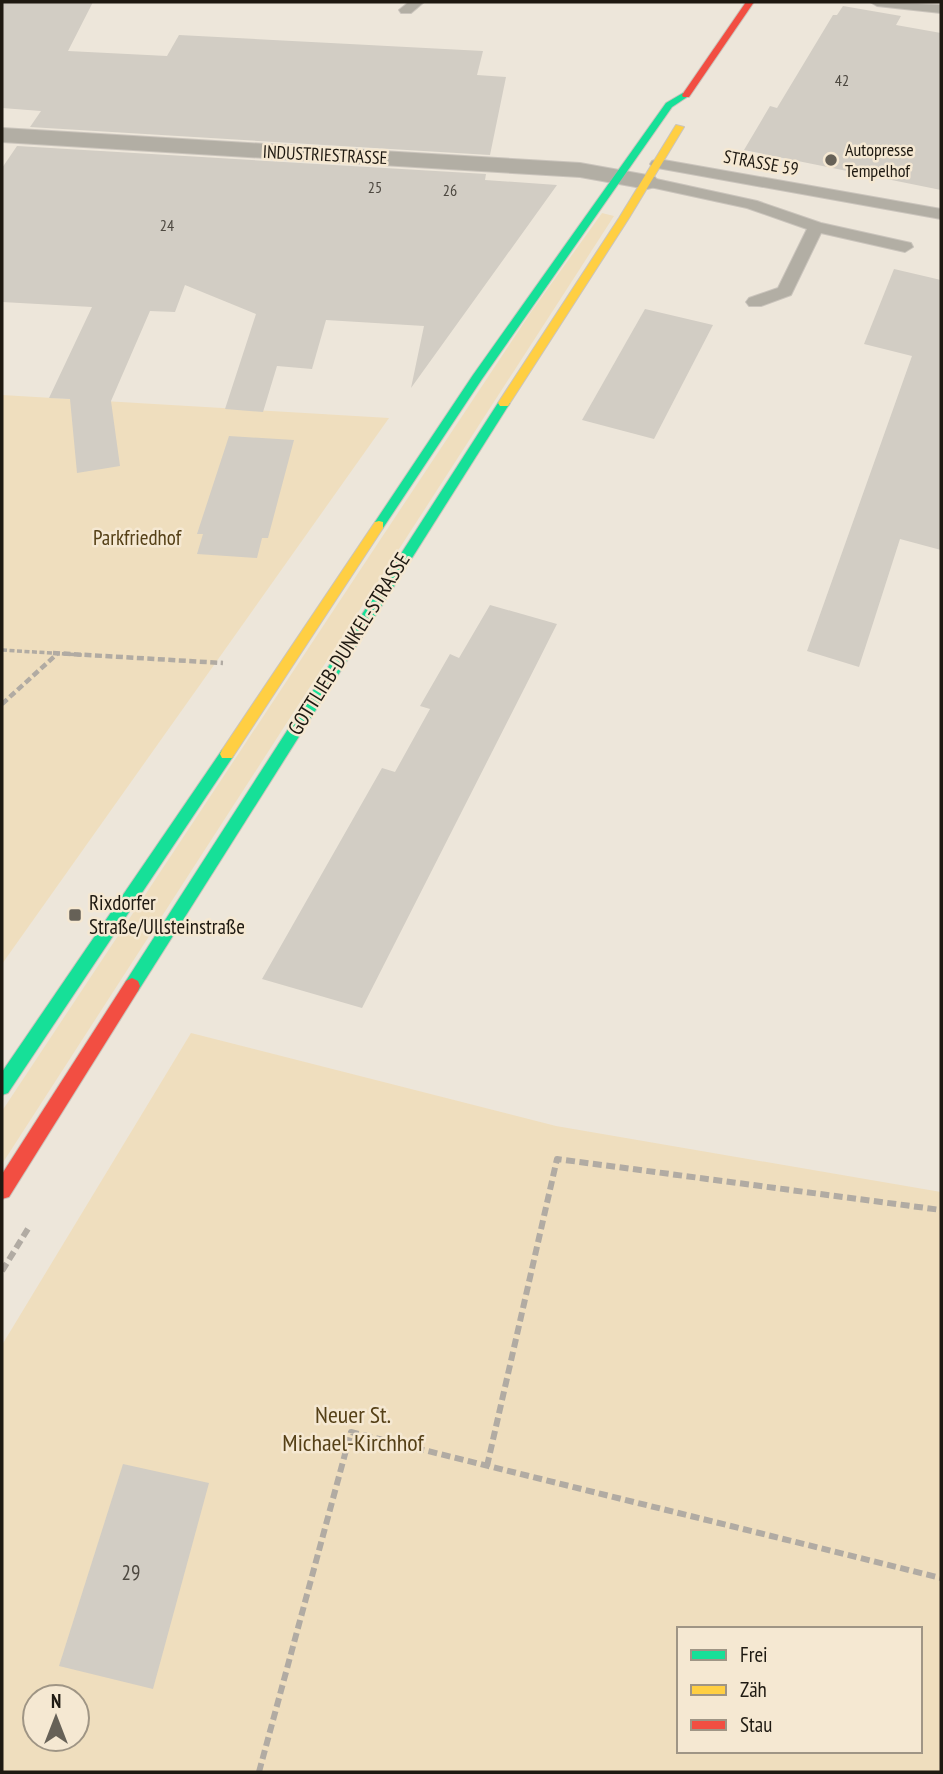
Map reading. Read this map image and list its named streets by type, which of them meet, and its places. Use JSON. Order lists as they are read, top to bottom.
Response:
{
  "streets": {
    "street": ["INDUSTRIESTRASSE", "GOTTLIEB-DUNKEL-STRASSE"],
    "lane": ["STRASSE 59"]
  },
  "crossings": [
    ["INDUSTRIESTRASSE", "STRASSE 59"],
    ["INDUSTRIESTRASSE", "GOTTLIEB-DUNKEL-STRASSE"],
    ["STRASSE 59", "GOTTLIEB-DUNKEL-STRASSE"]
  ],
  "parks": ["Parkfriedhof", "Neuer St. Michael-Kirchhof"],
  "places": {
    "other": ["Autopresse Tempelhof"],
    "transit": ["Rixdorfer Straße/Ullsteinstraße"]
  },
  "house_numbers": [
    "42",
    "25",
    "26",
    "24",
    "29"
  ],
  "legend": ["Frei", "Zäh", "Stau"],
  "north": "top"
}
